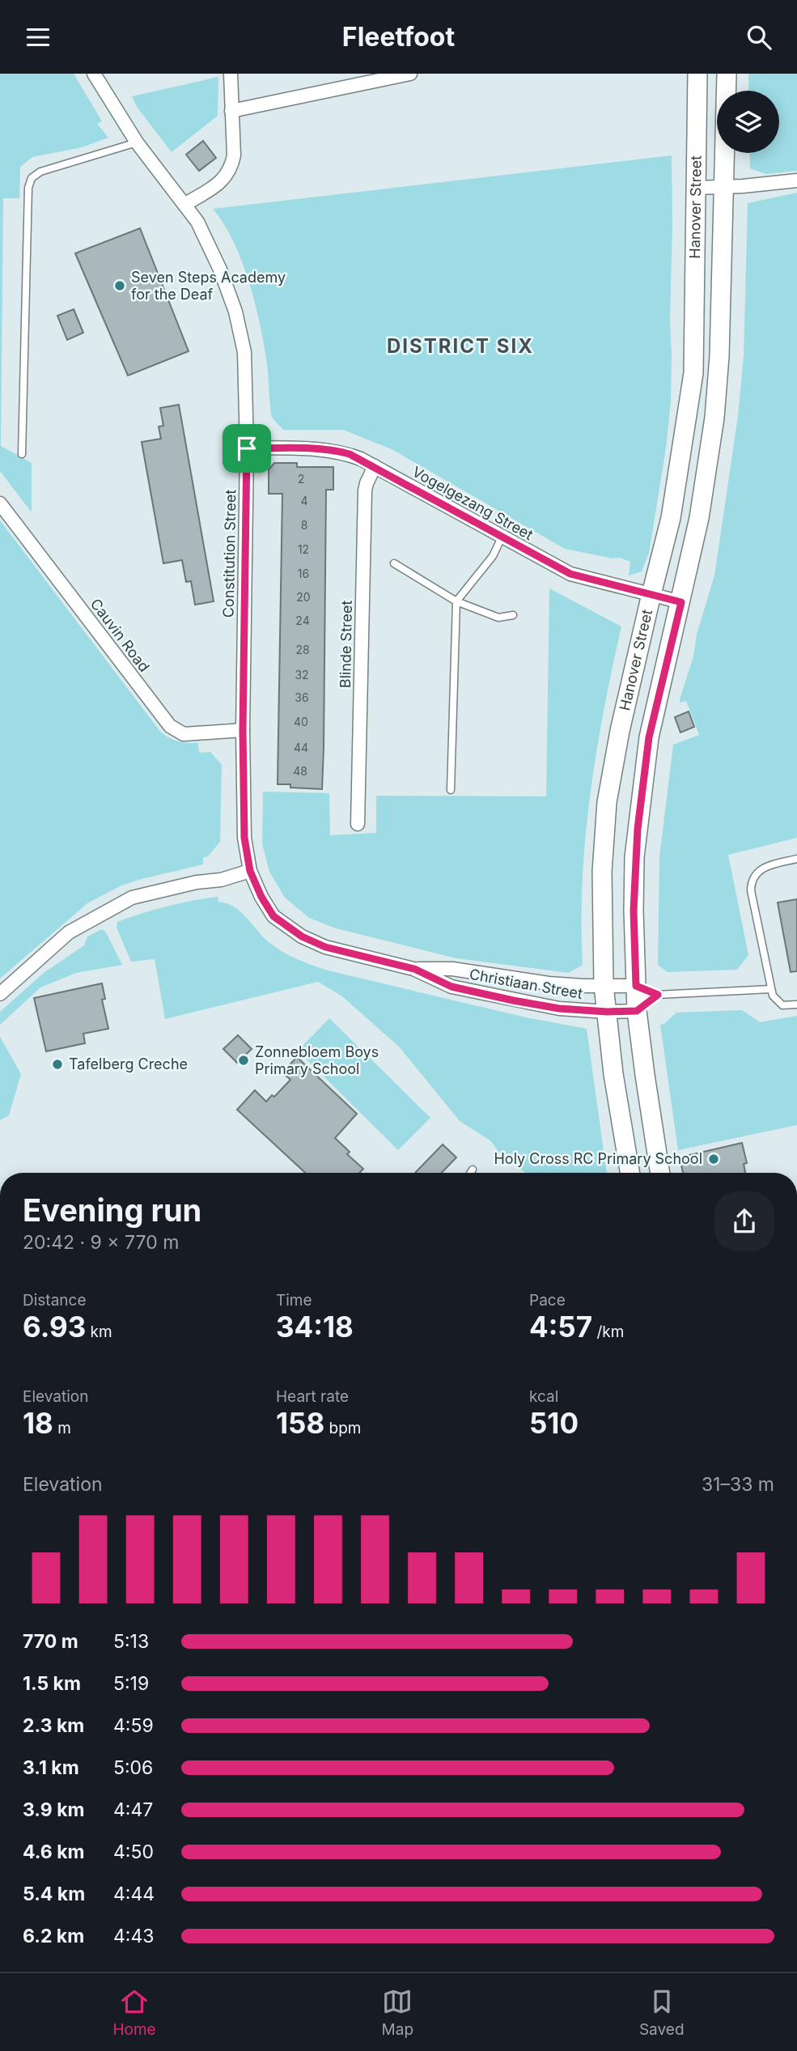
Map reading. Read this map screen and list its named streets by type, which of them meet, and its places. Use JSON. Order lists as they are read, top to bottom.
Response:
{
  "streets": {
    "street": [
      "Hanover Street",
      "Vogelgezang Street",
      "Constitution Street",
      "Cauvin Road",
      "Blinde Street",
      "Christiaan Street"
    ]
  },
  "crossings": [
    ["Hanover Street", "Vogelgezang Street"],
    ["Hanover Street", "Christiaan Street"],
    ["Vogelgezang Street", "Constitution Street"],
    ["Vogelgezang Street", "Blinde Street"],
    ["Constitution Street", "Cauvin Road"],
    ["Constitution Street", "Christiaan Street"]
  ],
  "districts": ["DISTRICT SIX"],
  "places": [
    "Seven Steps Academy for the Deaf",
    "Zonnebloem Boys Primary School",
    "Tafelberg Creche",
    "Holy Cross RC Primary School"
  ],
  "house_numbers": [
    "2",
    "4",
    "8",
    "12",
    "16",
    "20",
    "24",
    "28",
    "32",
    "36",
    "40",
    "44",
    "48"
  ],
  "page": {
    "header": "Fleetfoot",
    "heading": ["Evening run", "20:42 · 9 × 770 m"],
    "stats": [
      ["Distance", "6.93 km"],
      ["Time", "34:18"],
      ["Pace", "4:57 /km"],
      ["Elevation", "18 m"],
      ["Heart rate", "158 bpm"],
      ["kcal", "510"]
    ],
    "chart": ["Elevation", "31–33 m"],
    "list": [
      {
        "name": "770 m",
        "note": "5:13"
      },
      {
        "name": "1.5 km",
        "note": "5:19"
      },
      {
        "name": "2.3 km",
        "note": "4:59"
      },
      {
        "name": "3.1 km",
        "note": "5:06"
      },
      {
        "name": "3.9 km",
        "note": "4:47"
      },
      {
        "name": "4.6 km",
        "note": "4:50"
      },
      {
        "name": "5.4 km",
        "note": "4:44"
      },
      {
        "name": "6.2 km",
        "note": "4:43"
      }
    ],
    "tabs": ["Home", "Map", "Saved"]
  }
}
